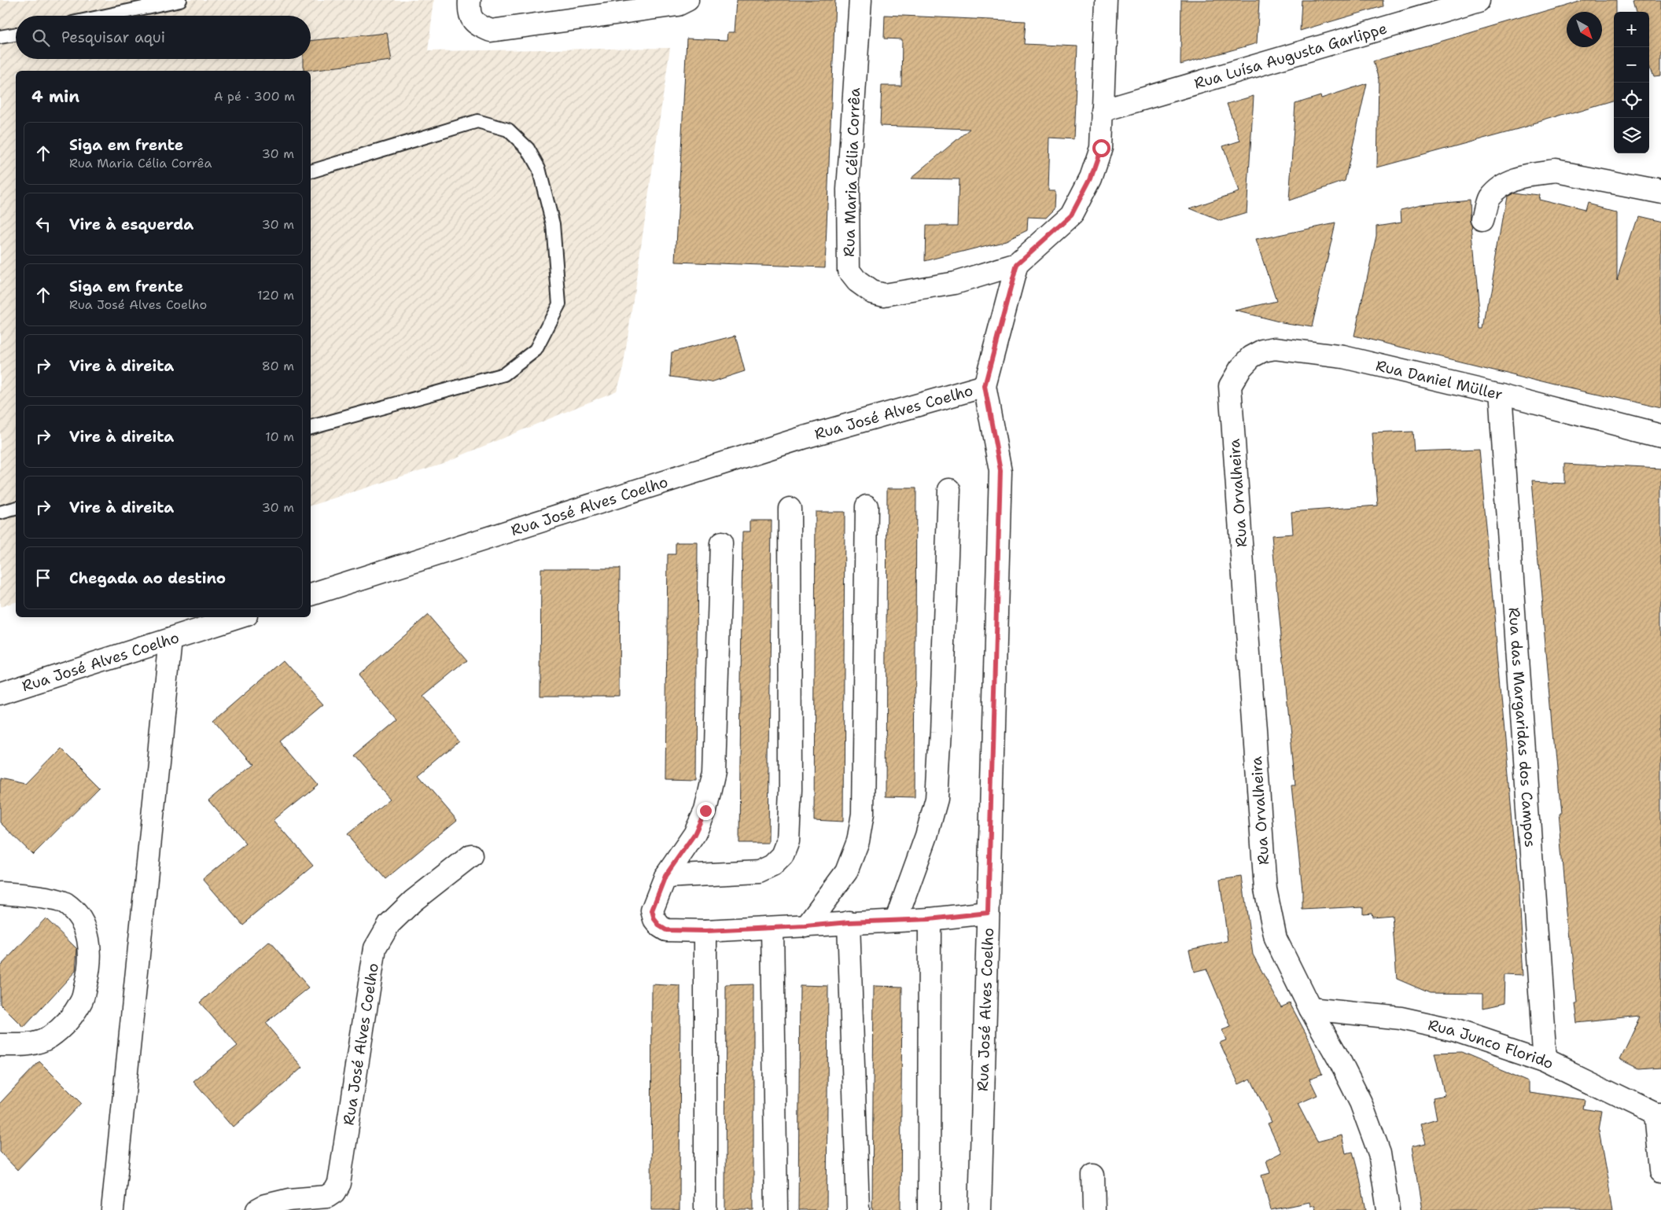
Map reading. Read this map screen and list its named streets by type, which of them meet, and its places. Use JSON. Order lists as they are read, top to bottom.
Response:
{
  "streets": {
    "street": [
      "Rua Luísa Augusta Garlippe",
      "Rua Maria Célia Corrêa",
      "Rua Daniel Müller",
      "Rua José Alves Coelho",
      "Rua Orvalheira",
      "Rua das Margaridas dos Campos",
      "Rua Junco Florido"
    ]
  },
  "crossings": [
    ["Rua Luísa Augusta Garlippe", "Rua Maria Célia Corrêa"],
    ["Rua Daniel Müller", "Rua Orvalheira"],
    ["Rua Daniel Müller", "Rua das Margaridas dos Campos"],
    ["Rua Orvalheira", "Rua Junco Florido"],
    ["Rua das Margaridas dos Campos", "Rua Junco Florido"]
  ],
  "north": "bottom right",
  "page": {
    "map_buttons": ["+", "−"],
    "search": "Pesquisar aqui",
    "heading": ["4 min", "A pé · 300 m"],
    "list": [
      ["Siga em frente", "Rua Maria Célia Corrêa", "30 m"],
      ["Vire à esquerda", "30 m"],
      ["Siga em frente", "Rua José Alves Coelho", "120 m"],
      ["Vire à direita", "80 m"],
      ["Vire à direita", "10 m"],
      ["Vire à direita", "30 m"],
      "Chegada ao destino"
    ]
  }
}
